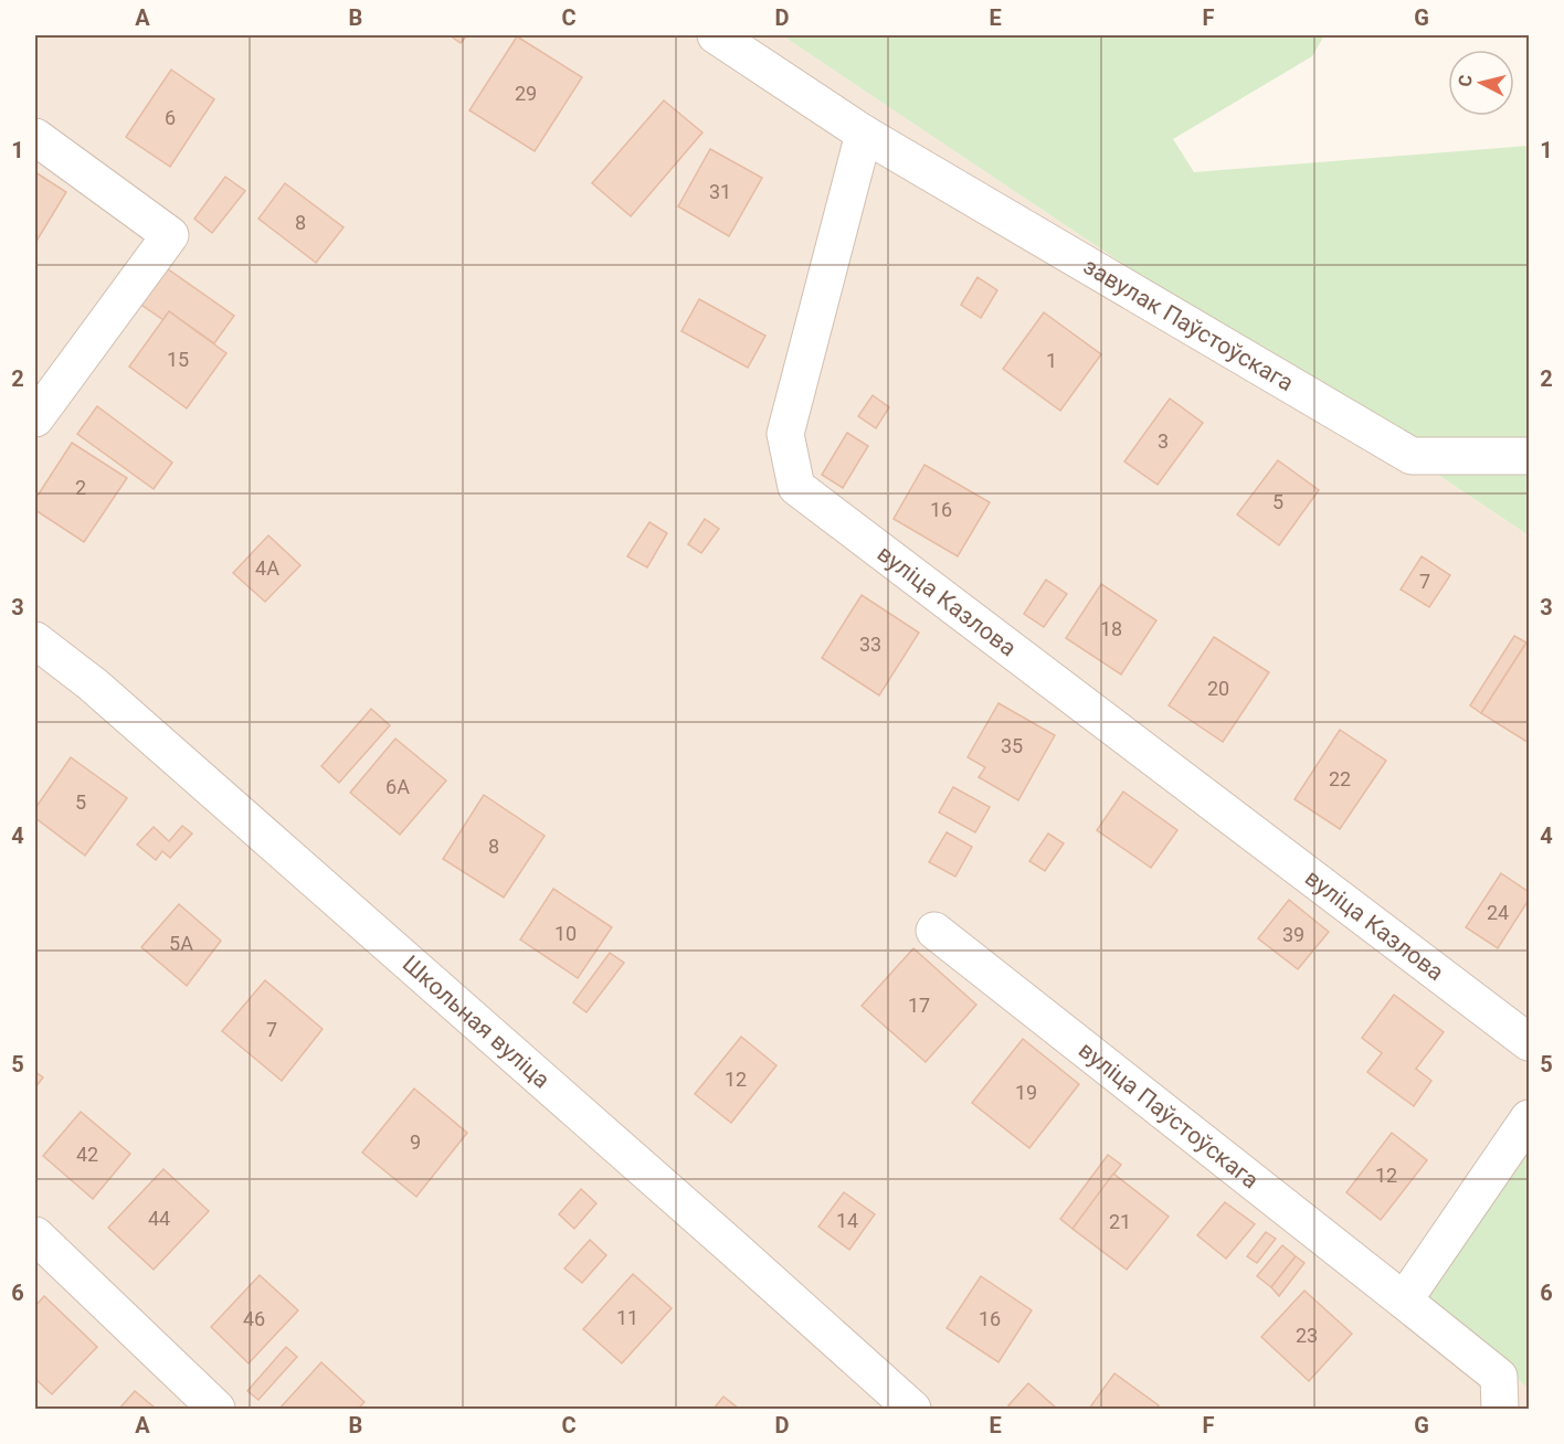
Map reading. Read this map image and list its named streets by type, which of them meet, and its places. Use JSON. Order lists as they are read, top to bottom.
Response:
{
  "streets": {
    "street": [
      "завулак Паўстоўскага",
      "вуліца Казлова",
      "Школьная вуліца",
      "вуліца Паўстоўскага"
    ]
  },
  "crossings": [
    ["завулак Паўстоўскага", "вуліца Казлова"]
  ],
  "house_numbers": [
    "29",
    "6",
    "31",
    "8",
    "15",
    "1",
    "3",
    "2",
    "5",
    "16",
    "4А",
    "7",
    "18",
    "33",
    "20",
    "35",
    "22",
    "6А",
    "5",
    "8",
    "24",
    "10",
    "39",
    "5А",
    "17",
    "7",
    "12",
    "19",
    "9",
    "42",
    "12",
    "44",
    "14",
    "21",
    "11",
    "46",
    "16",
    "23"
  ],
  "north": "left",
  "grid": {
    "columns": [
      "A",
      "B",
      "C",
      "D",
      "E",
      "F",
      "G"
    ],
    "rows": [
      "1",
      "2",
      "3",
      "4",
      "5",
      "6"
    ]
  }
}
